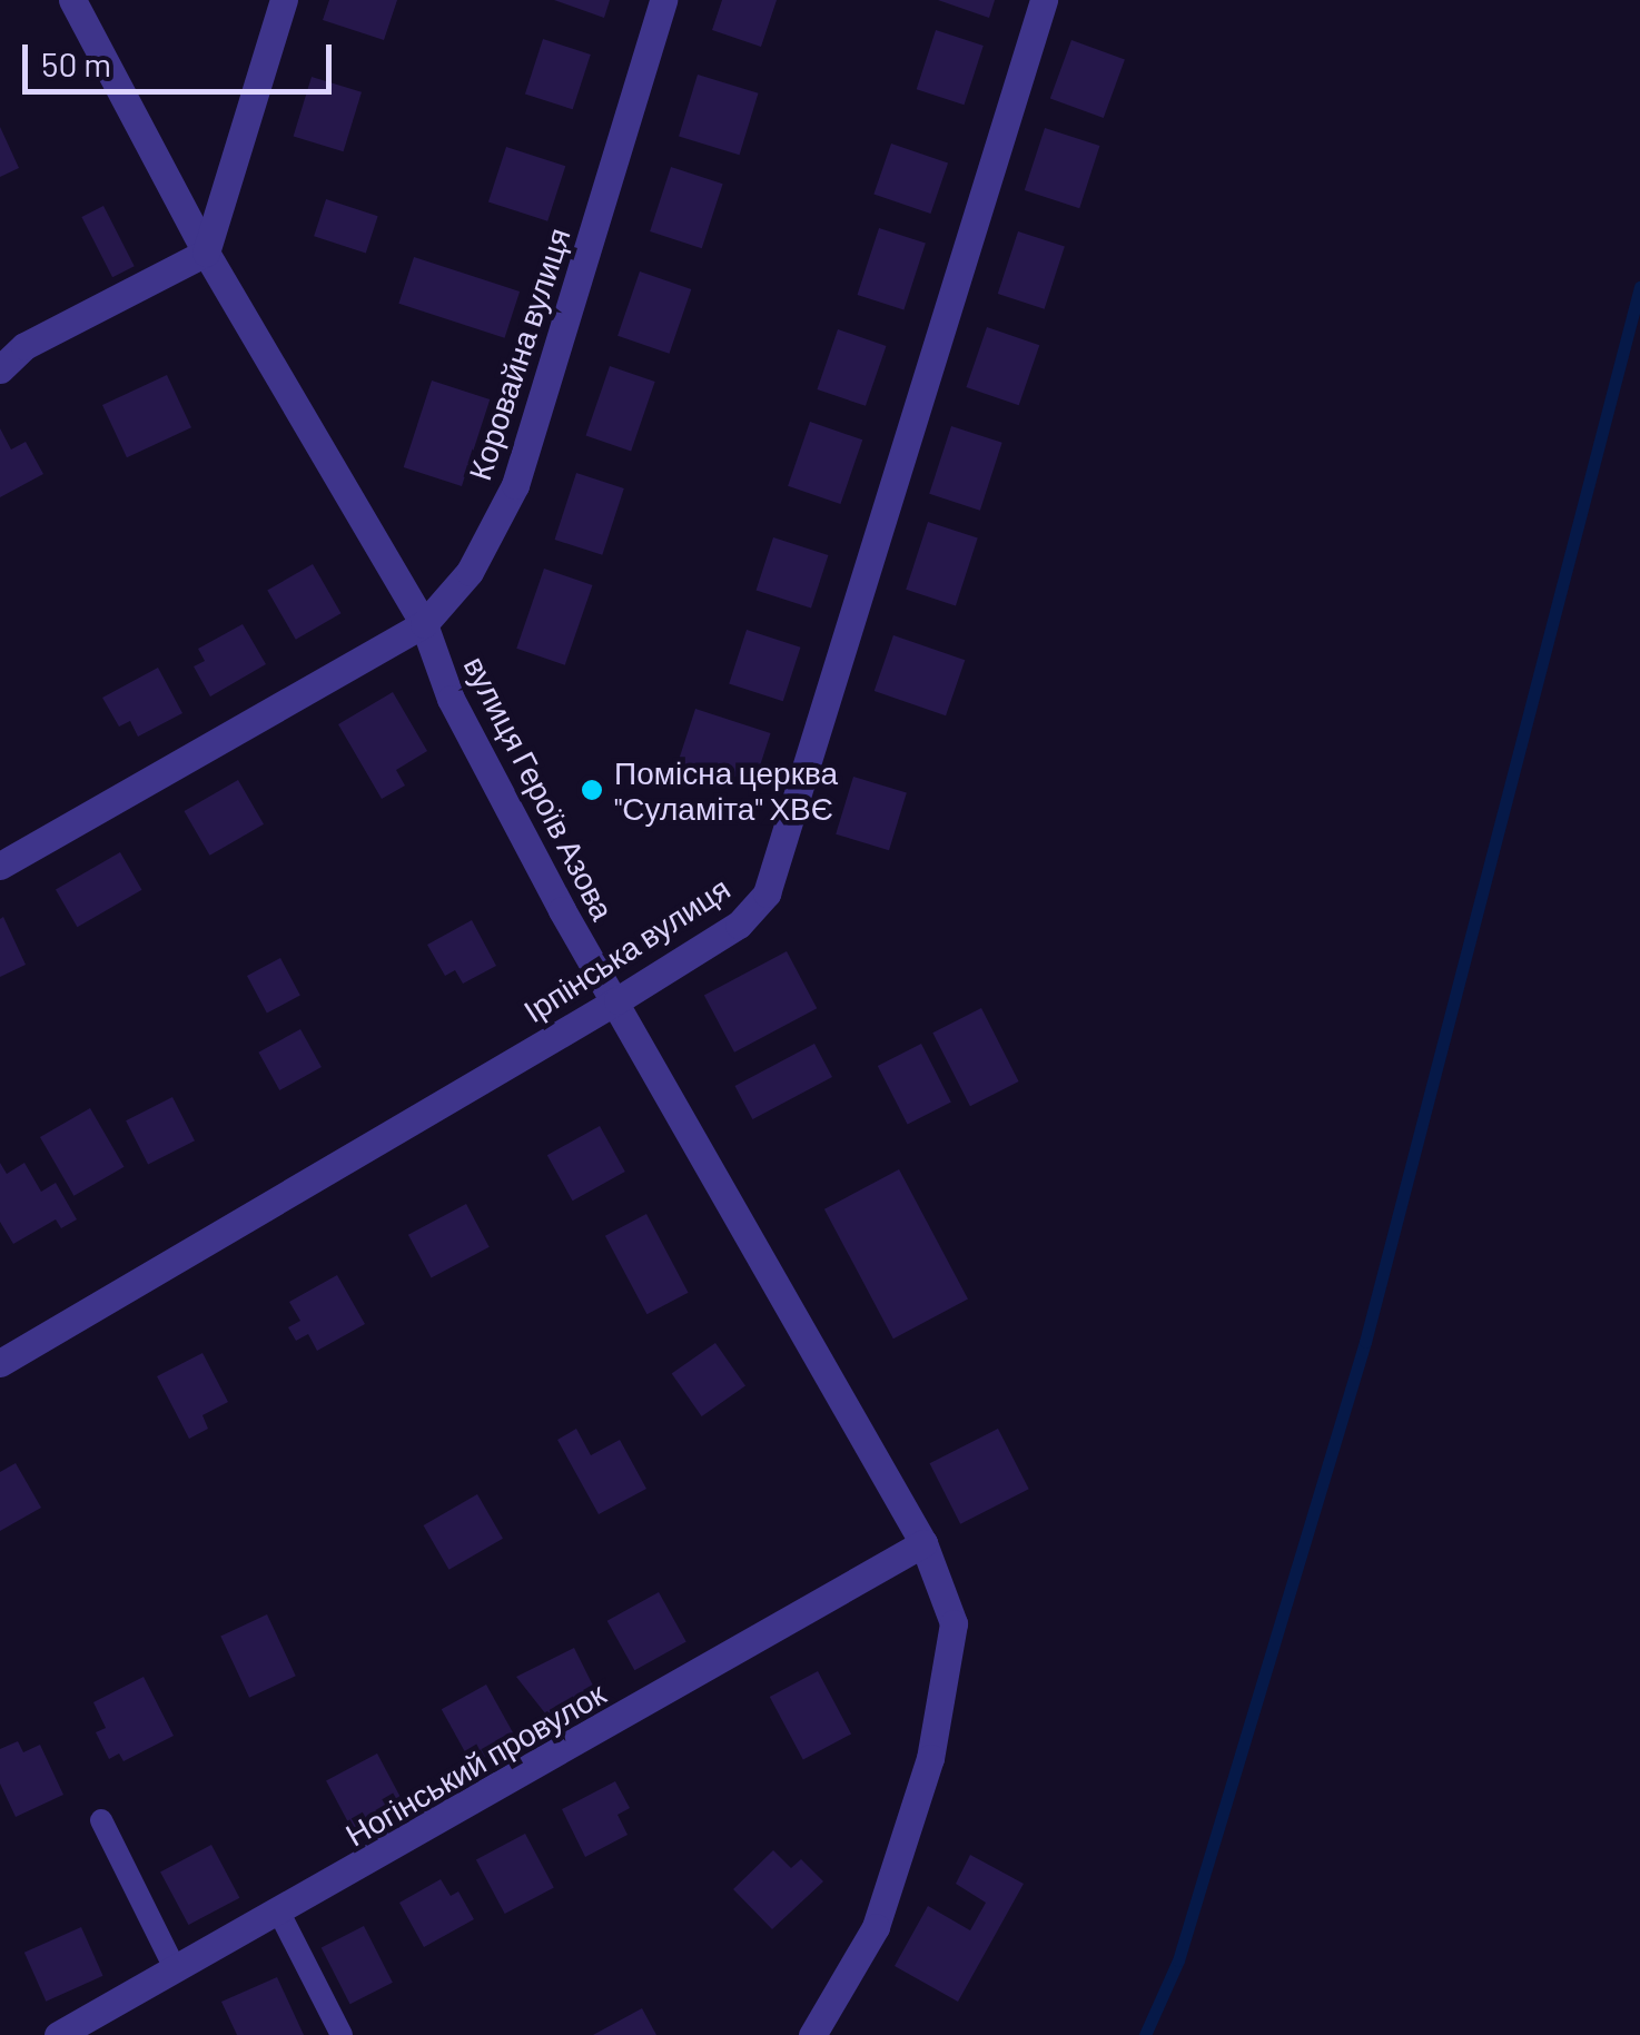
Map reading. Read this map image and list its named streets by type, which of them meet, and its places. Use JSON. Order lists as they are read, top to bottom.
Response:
{
  "streets": {
    "street": [
      "Коровайна вулиця",
      "вулиця Героїв Азова",
      "Ірпінська вулиця",
      "Ногінський провулок"
    ]
  },
  "crossings": [
    ["Коровайна вулиця", "вулиця Героїв Азова"],
    ["вулиця Героїв Азова", "Ірпінська вулиця"],
    ["вулиця Героїв Азова", "Ногінський провулок"]
  ],
  "places": ["Помісна церква \"Суламіта\" ХВЄ"],
  "scale_bar": "50 m"
}
